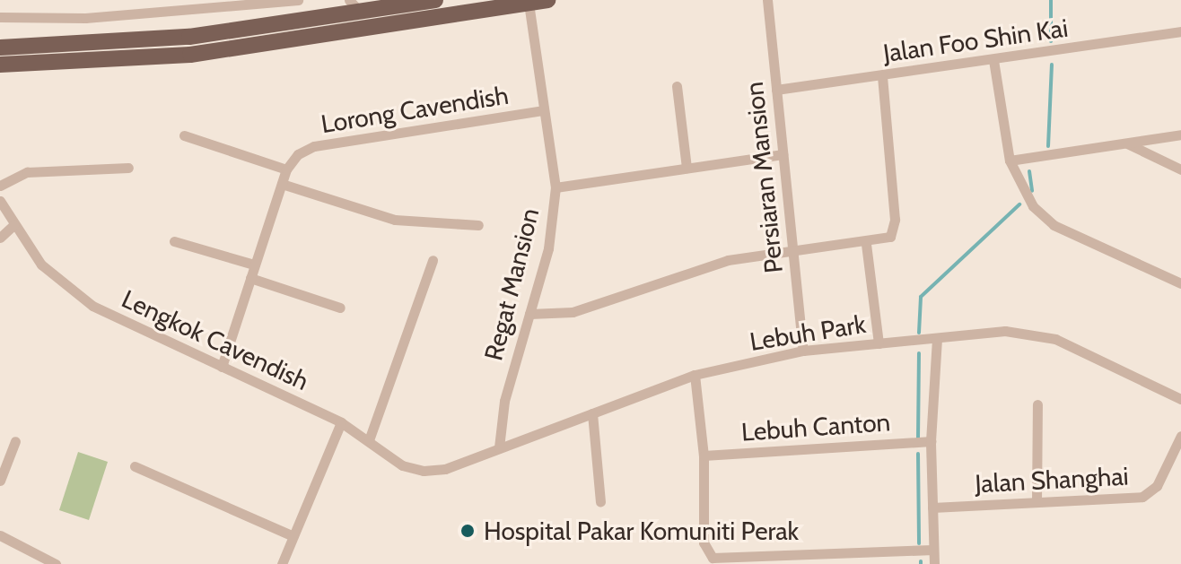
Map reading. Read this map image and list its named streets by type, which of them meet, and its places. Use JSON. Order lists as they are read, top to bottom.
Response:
{
  "streets": {
    "street": [
      "Jalan Foo Shin Kai",
      "Lorong Cavendish",
      "Persiaran Mansion",
      "Regat Mansion",
      "Lebuh Park",
      "Lengkok Cavendish",
      "Lebuh Canton",
      "Jalan Shanghai"
    ]
  },
  "crossings": [
    ["Jalan Foo Shin Kai", "Persiaran Mansion"],
    ["Lorong Cavendish", "Regat Mansion"],
    ["Persiaran Mansion", "Lebuh Park"],
    ["Regat Mansion", "Lebuh Park"],
    ["Lebuh Park", "Lengkok Cavendish"]
  ],
  "places": ["Hospital Pakar Komuniti Perak"]
}
